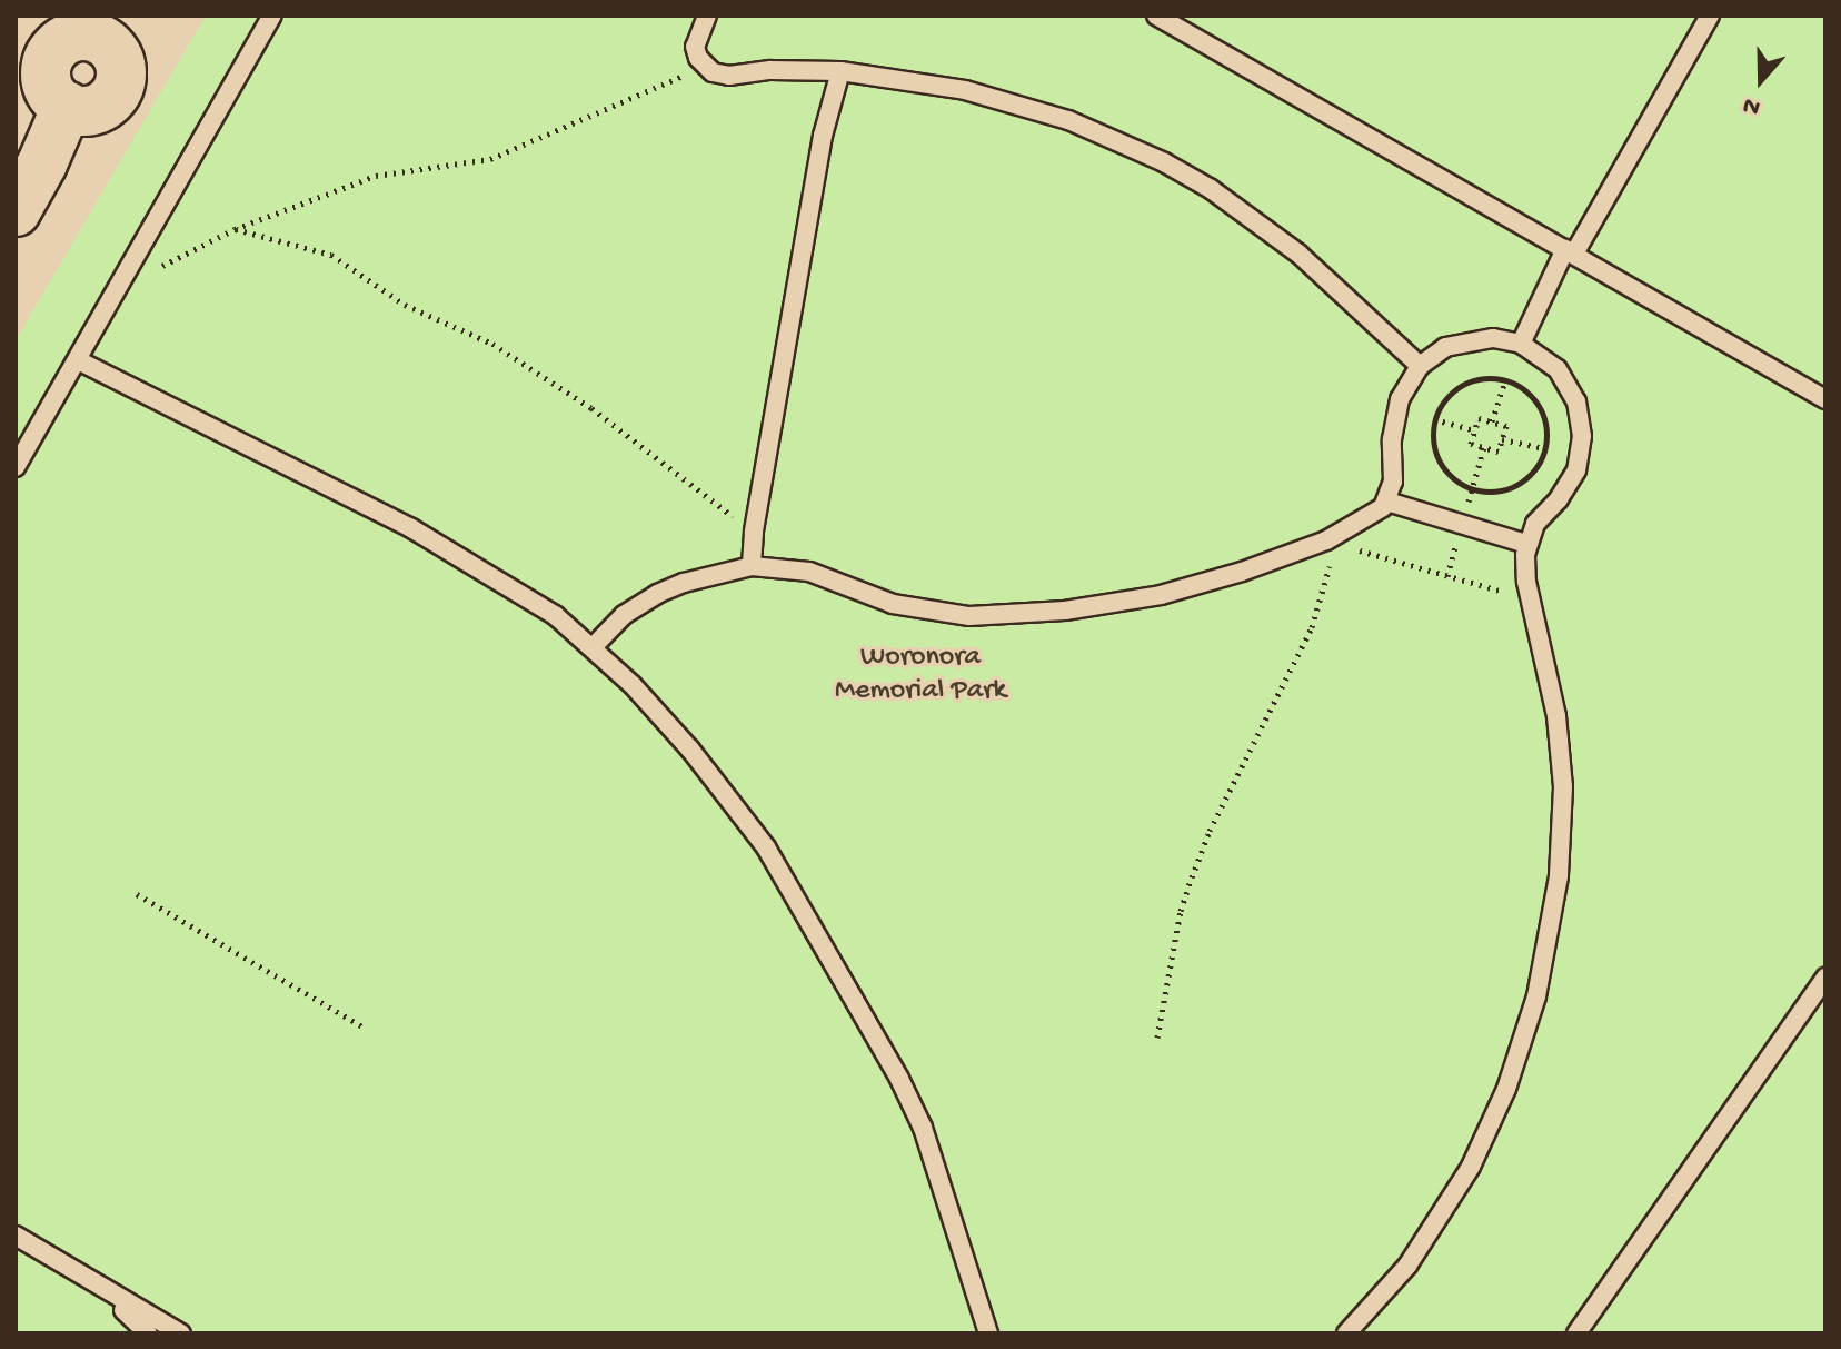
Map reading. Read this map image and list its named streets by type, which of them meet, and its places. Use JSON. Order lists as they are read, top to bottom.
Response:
{
  "parks": ["Woronora Memorial Park"],
  "north": "bottom"
}
